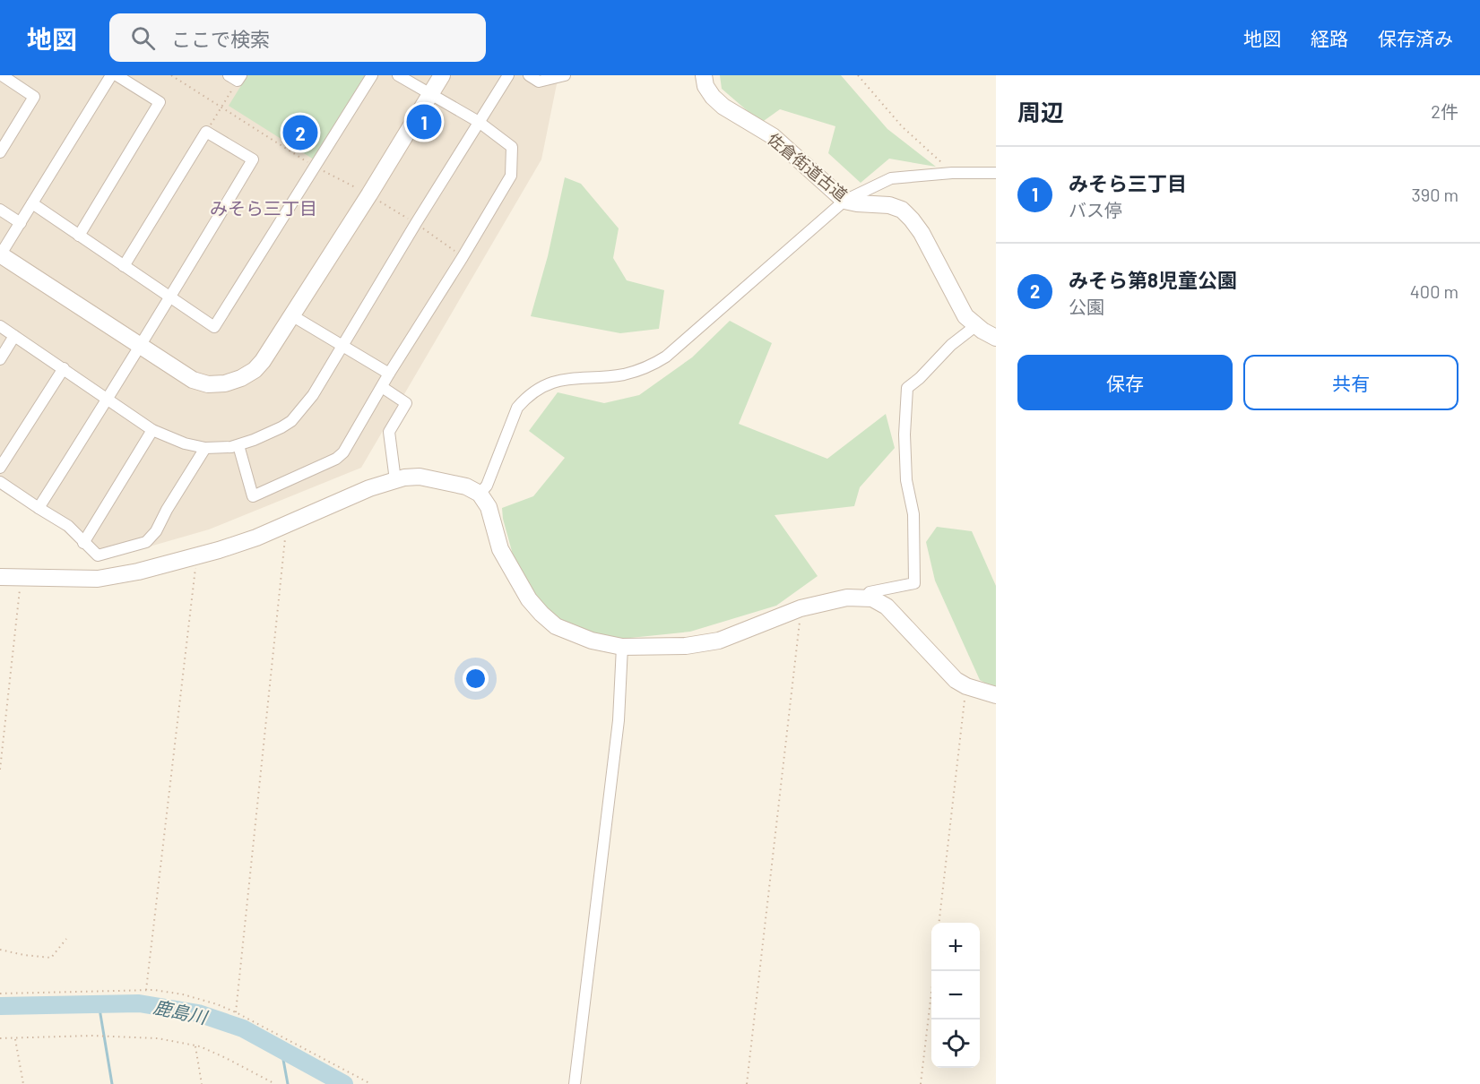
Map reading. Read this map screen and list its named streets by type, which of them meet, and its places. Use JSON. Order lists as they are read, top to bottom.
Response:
{
  "streets": {
    "street": ["佐倉街道古道"]
  },
  "districts": ["みそら三丁目"],
  "water": ["鹿島川"],
  "page": {
    "header": "地図",
    "search": "ここで検索",
    "nav": ["地図", "経路", "保存済み"],
    "heading": ["周辺", "2件"],
    "pins": ["1", "2"],
    "list": [
      {
        "mark": "1",
        "name": "みそら三丁目",
        "note": "バス停",
        "value": "390 m"
      },
      {
        "mark": "2",
        "name": "みそら第8児童公園",
        "note": "公園",
        "value": "400 m"
      }
    ],
    "buttons": ["保存", "共有"],
    "map_buttons": ["+", "−"]
  }
}
